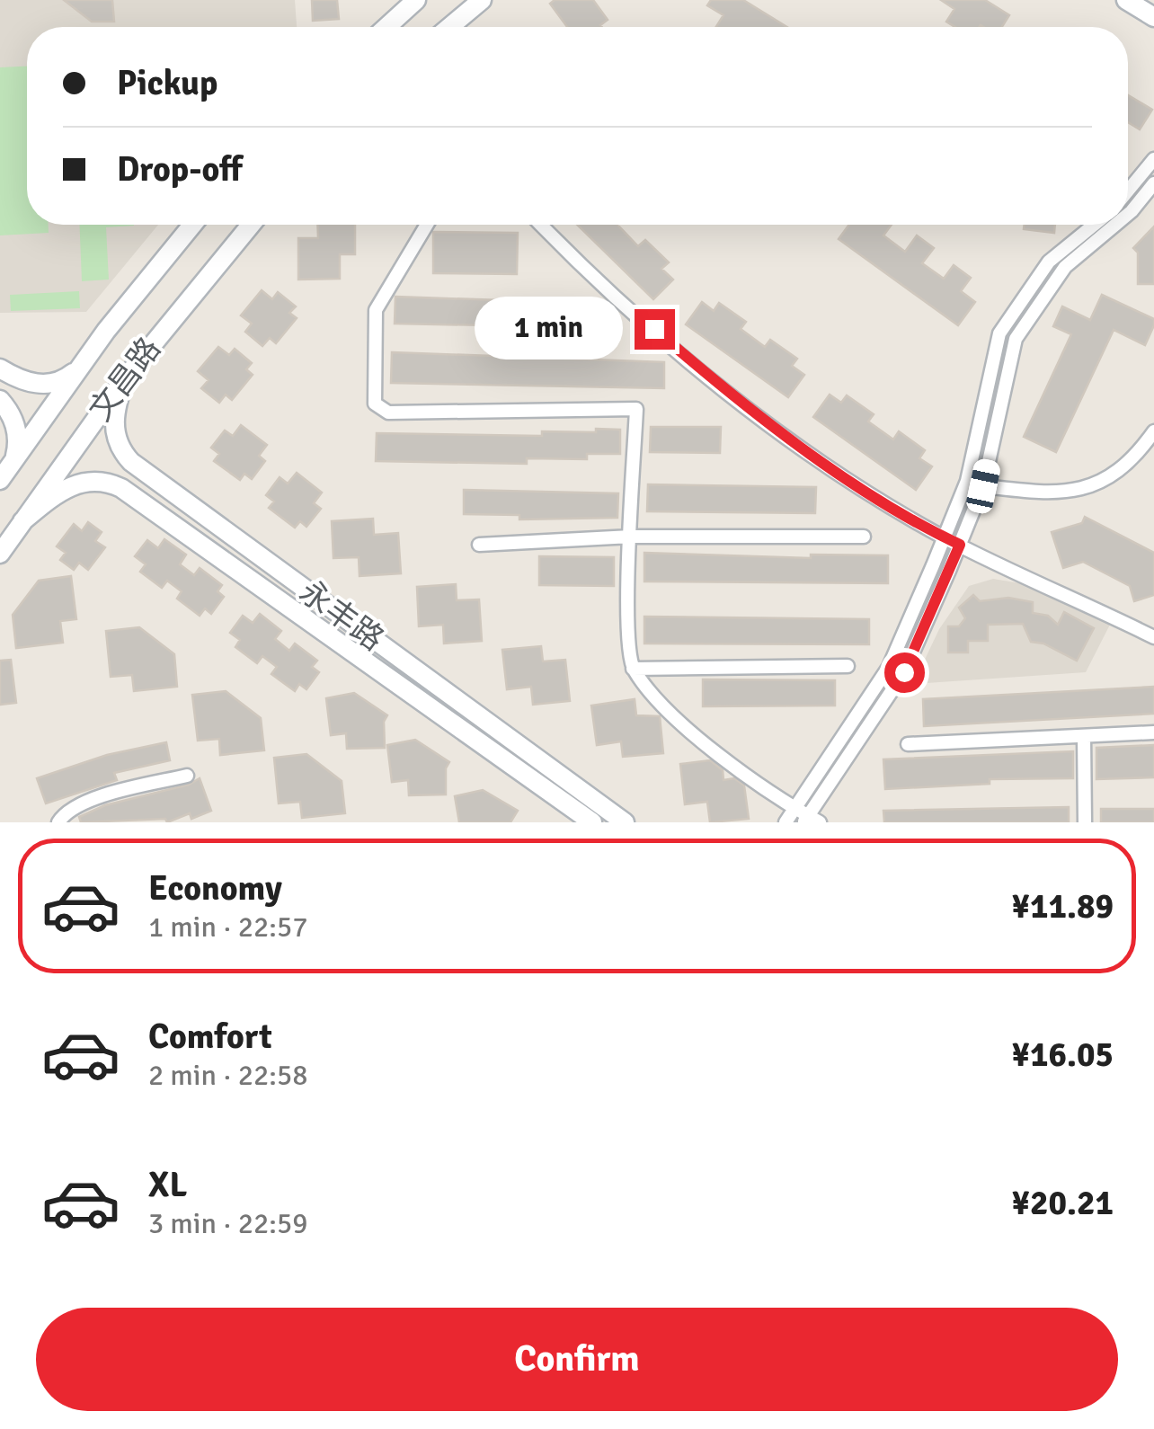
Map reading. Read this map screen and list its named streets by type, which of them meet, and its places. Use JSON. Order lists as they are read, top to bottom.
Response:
{
  "streets": {
    "street": ["文昌路", "永丰路"]
  },
  "crossings": [
    ["文昌路", "永丰路"]
  ],
  "page": {
    "banner": ["Pickup", "Drop-off"],
    "bubble": "1 min",
    "list": [
      {
        "name": "Economy",
        "note": "1 min · 22:57",
        "value": "¥11.89"
      },
      {
        "name": "Comfort",
        "note": "2 min · 22:58",
        "value": "¥16.05"
      },
      {
        "name": "XL",
        "note": "3 min · 22:59",
        "value": "¥20.21"
      }
    ],
    "buttons": "Confirm"
  }
}
